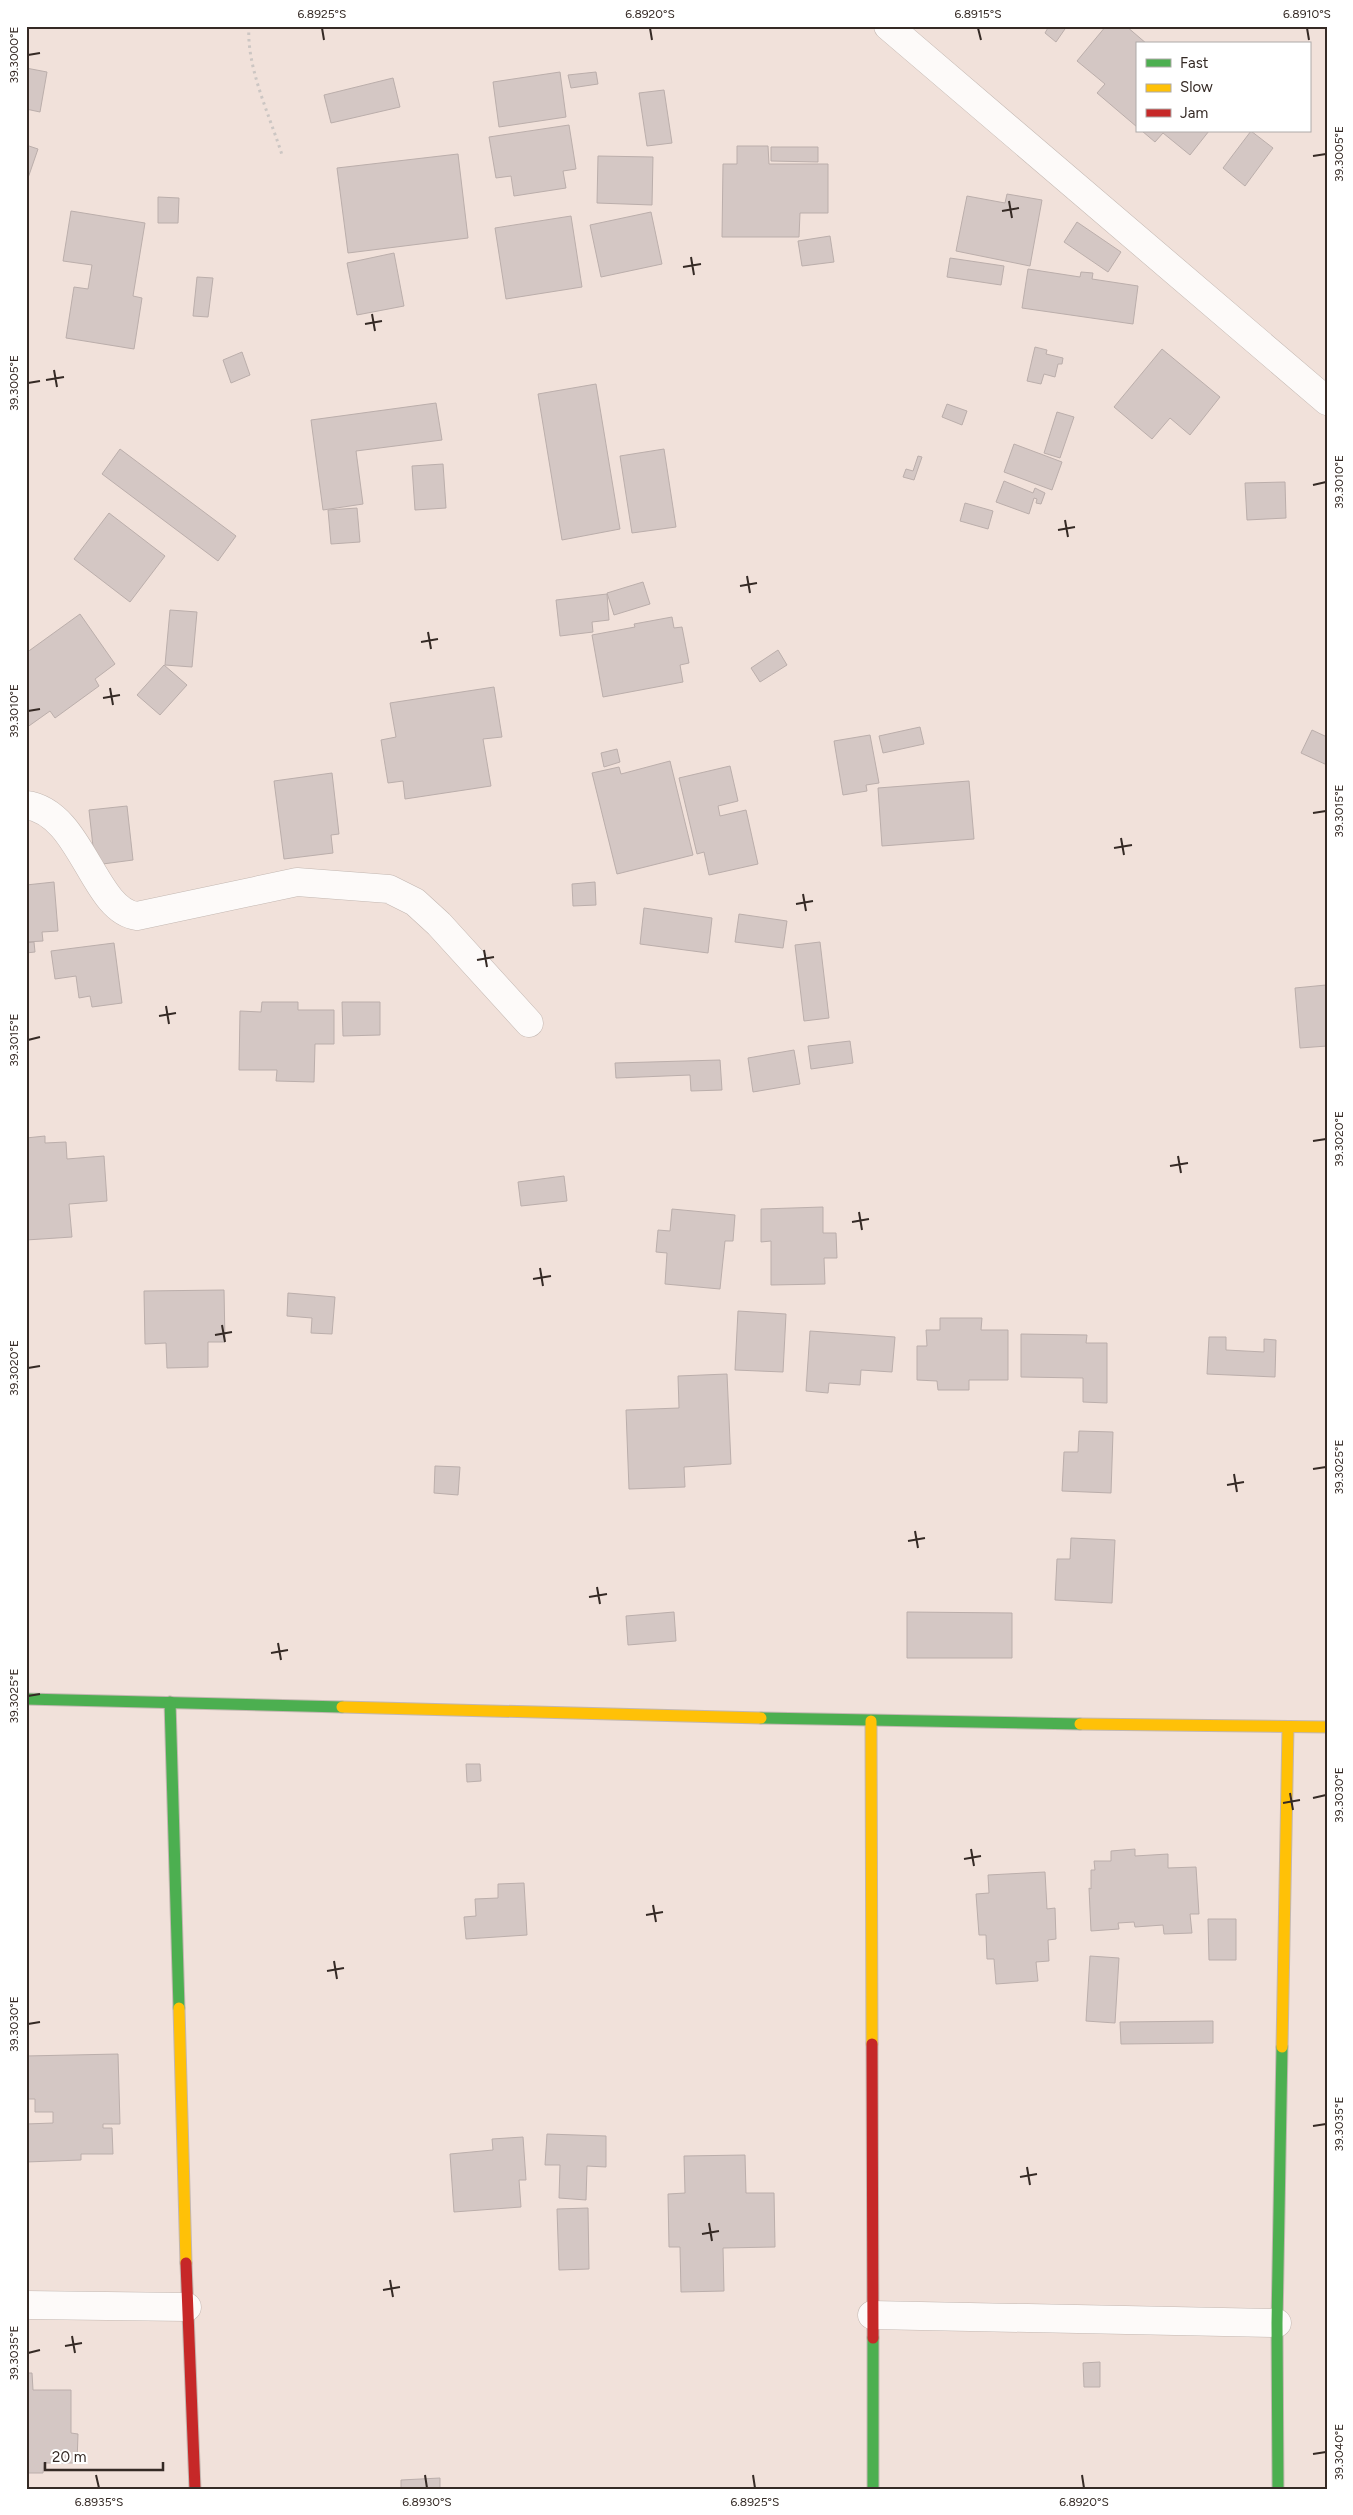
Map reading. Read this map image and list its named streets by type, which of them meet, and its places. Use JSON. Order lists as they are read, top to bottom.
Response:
{
  "legend": ["Fast", "Slow", "Jam"],
  "scale_bar": "20 m",
  "coordinates": [
    "6.8925°S",
    "6.8920°S",
    "6.8915°S",
    "6.8910°S",
    "39.3000°E",
    "39.3005°E",
    "39.3010°E",
    "39.3015°E",
    "39.3020°E",
    "39.3025°E",
    "39.3030°E",
    "39.3035°E",
    "39.3040°E",
    "6.8935°S",
    "6.8930°S"
  ]
}
